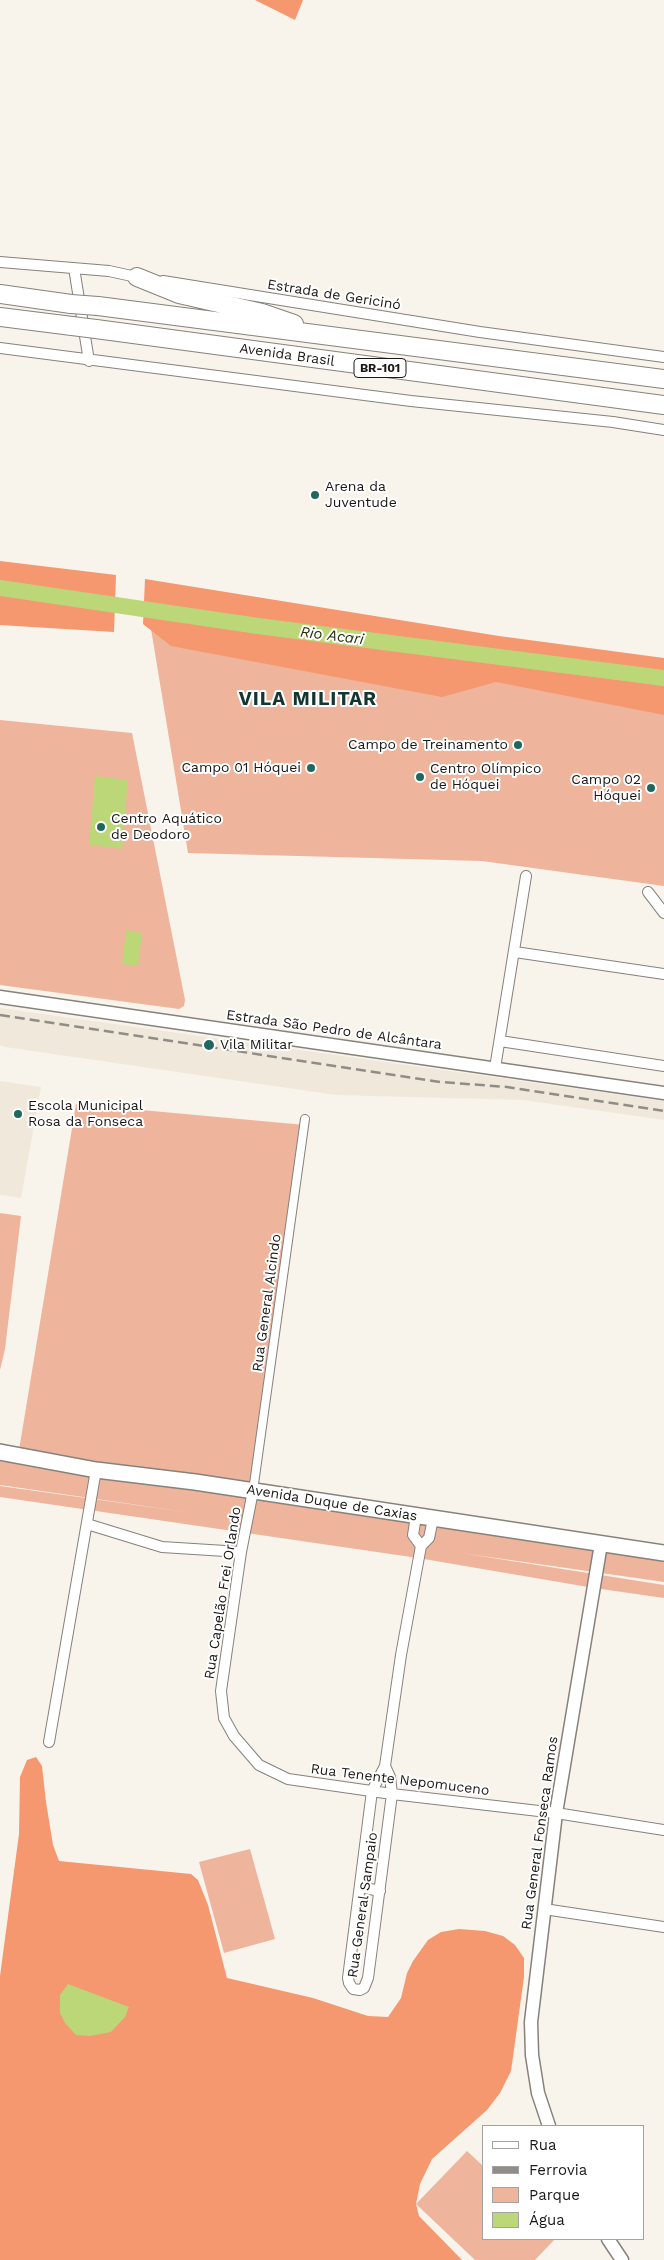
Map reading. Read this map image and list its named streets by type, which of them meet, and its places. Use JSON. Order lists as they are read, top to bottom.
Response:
{
  "streets": {
    "highway": ["Avenida Brasil", "BR-101"],
    "main road": ["Avenida Duque de Caxias"],
    "street": [
      "Estrada de Gericinó",
      "Estrada São Pedro de Alcântara",
      "Rua General Alcindo",
      "Rua Capelão Frei Orlando",
      "Rua Tenente Nepomuceno",
      "Rua General Fonseca Ramos",
      "Rua General Sampaio"
    ]
  },
  "crossings": [
    ["Rua General Alcindo", "Avenida Duque de Caxias"],
    ["Rua General Alcindo", "Rua Capelão Frei Orlando"],
    ["Avenida Duque de Caxias", "Rua Capelão Frei Orlando"],
    ["Avenida Duque de Caxias", "Rua General Fonseca Ramos"],
    ["Avenida Duque de Caxias", "Rua General Sampaio"],
    ["Rua Capelão Frei Orlando", "Rua Tenente Nepomuceno"],
    ["Rua Tenente Nepomuceno", "Rua General Fonseca Ramos"],
    ["Rua Tenente Nepomuceno", "Rua General Sampaio"]
  ],
  "districts": ["VILA MILITAR"],
  "water": ["Rio Acari"],
  "places": [
    "Arena da Juventude",
    "Campo de Treinamento",
    "Campo 01 Hóquei",
    "Centro Olímpico de Hóquei",
    "Campo 02 Hóquei",
    "Centro Aquático de Deodoro",
    "Vila Militar",
    "Escola Municipal Rosa da Fonseca"
  ],
  "legend": [
    "Rua",
    "Ferrovia",
    "Parque",
    "Água"
  ]
}
